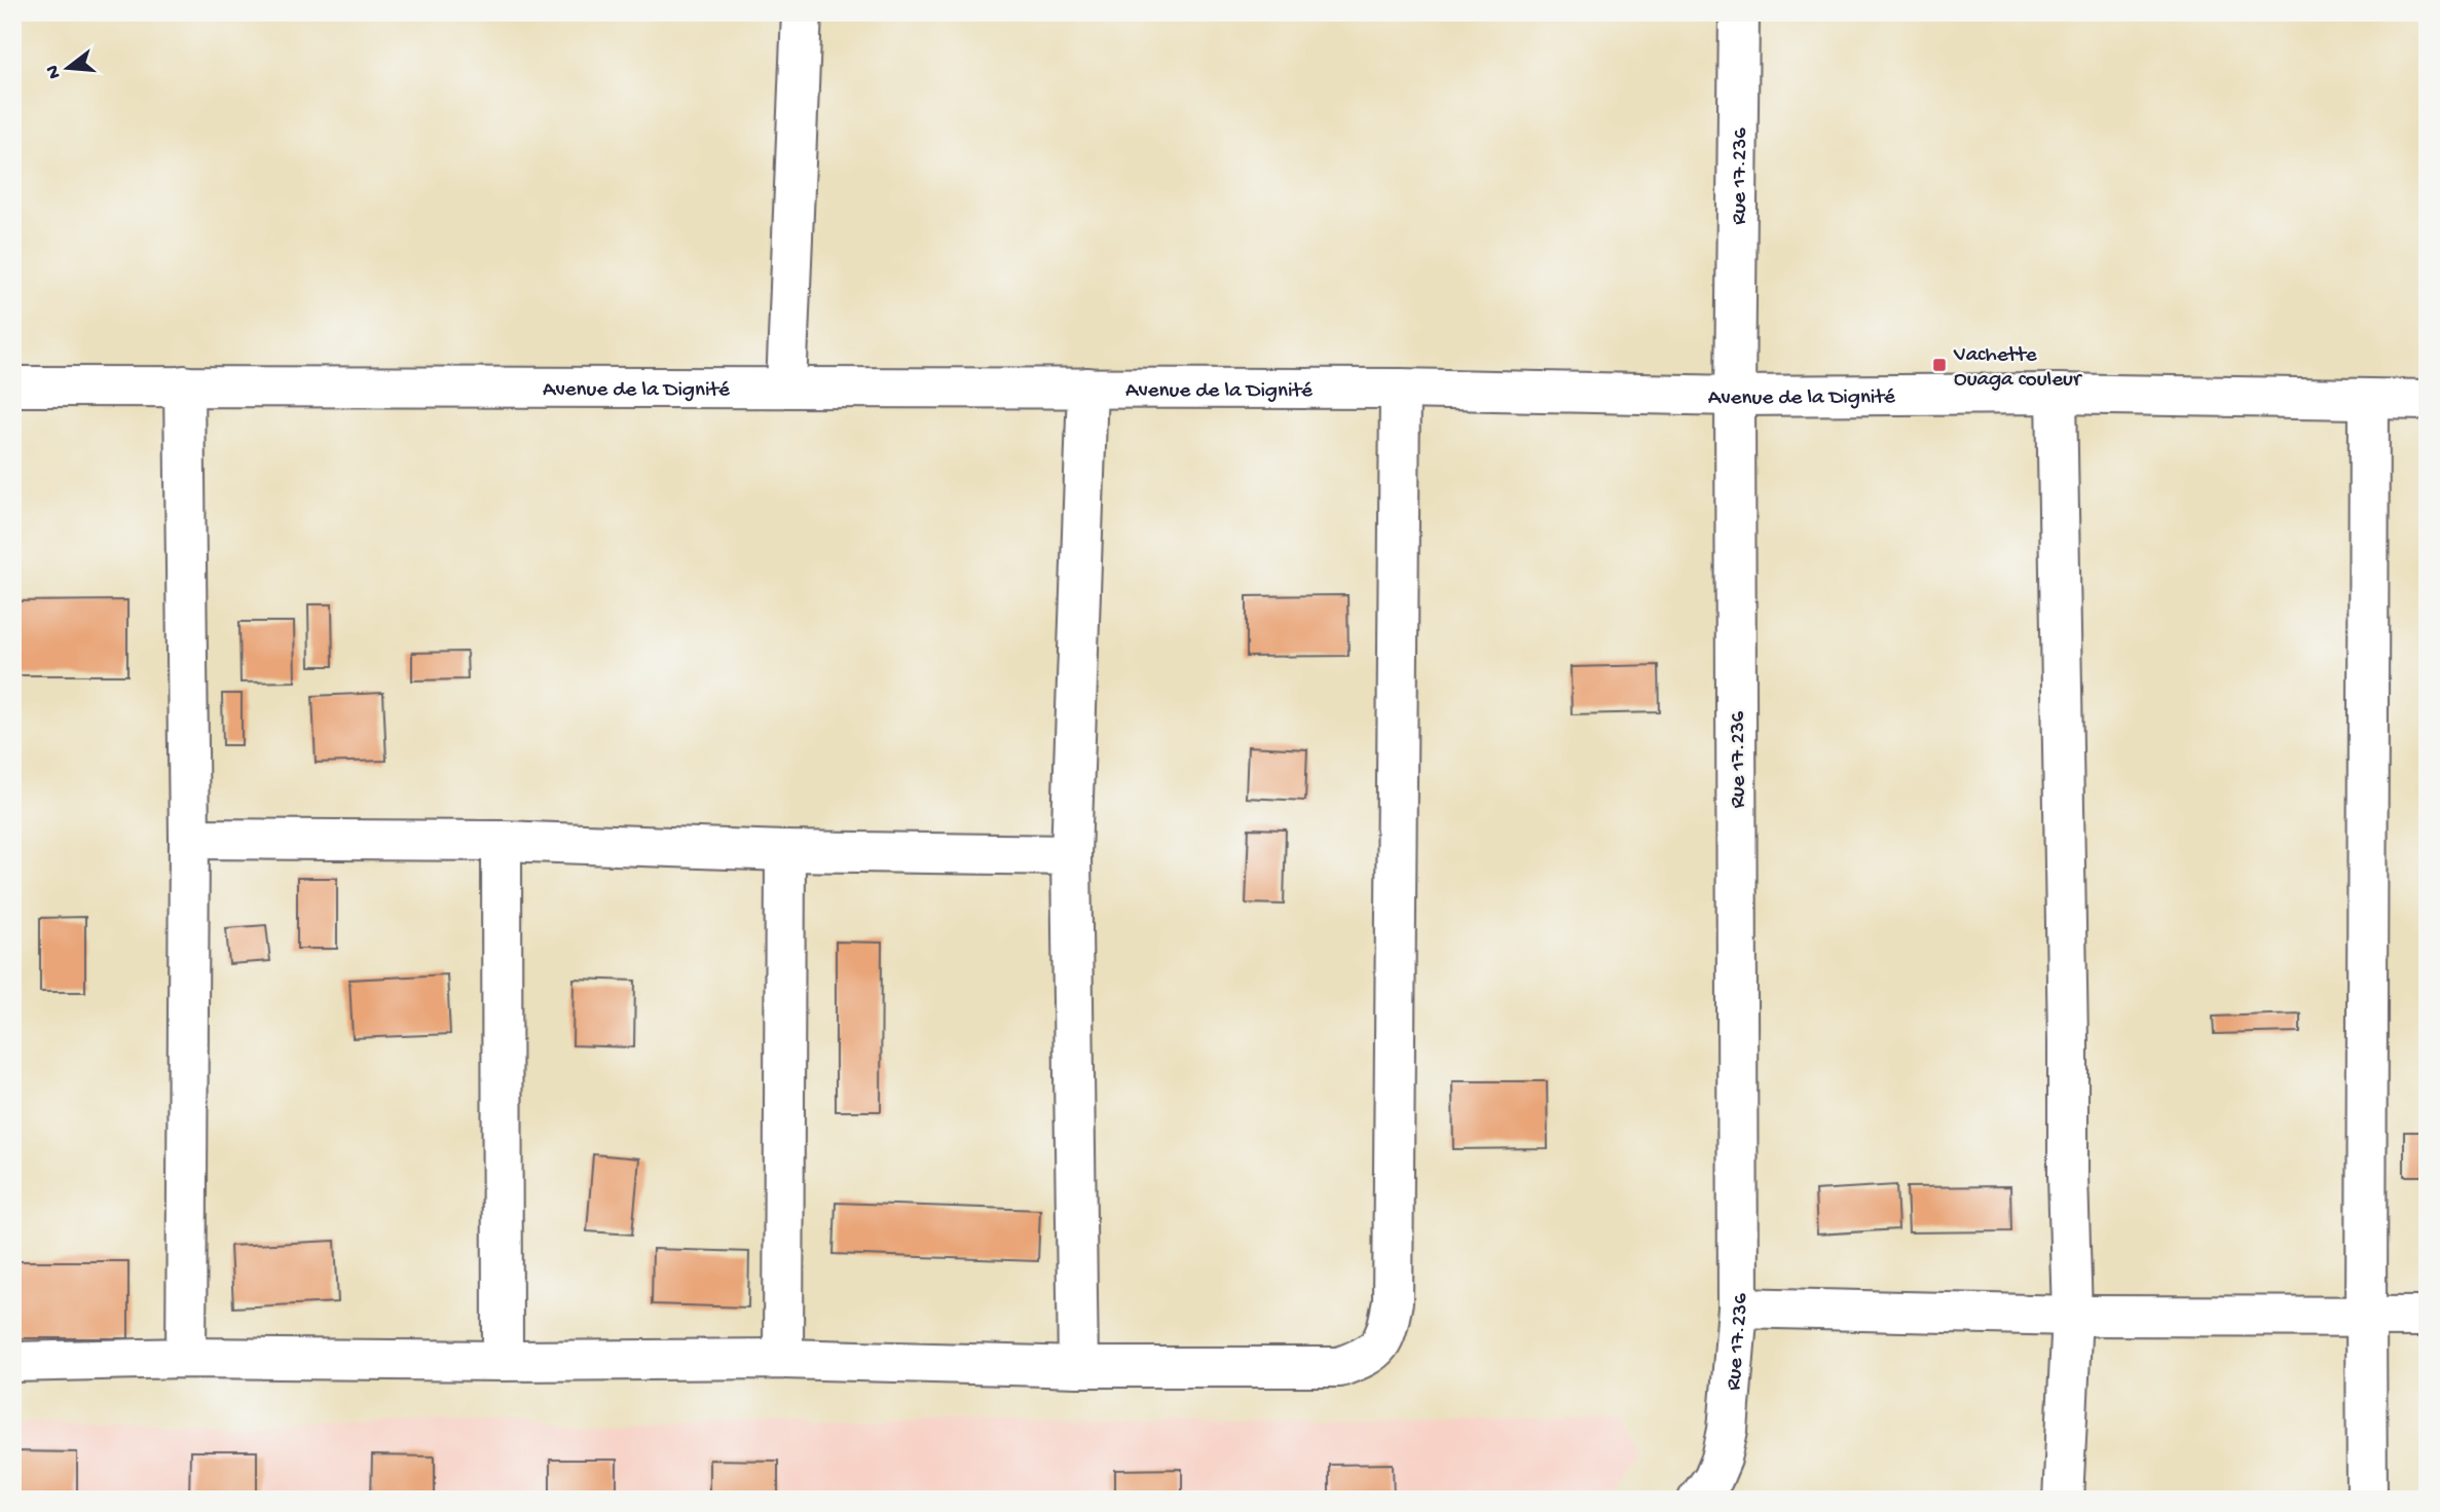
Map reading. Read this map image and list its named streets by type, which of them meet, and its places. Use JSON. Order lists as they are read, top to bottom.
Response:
{
  "streets": {
    "street": ["Rue 17.236", "Avenue de la Dignité"]
  },
  "crossings": [
    ["Rue 17.236", "Avenue de la Dignité"]
  ],
  "places": {
    "transit": ["Vachette Ouaga couleur"]
  },
  "north": "left"
}
